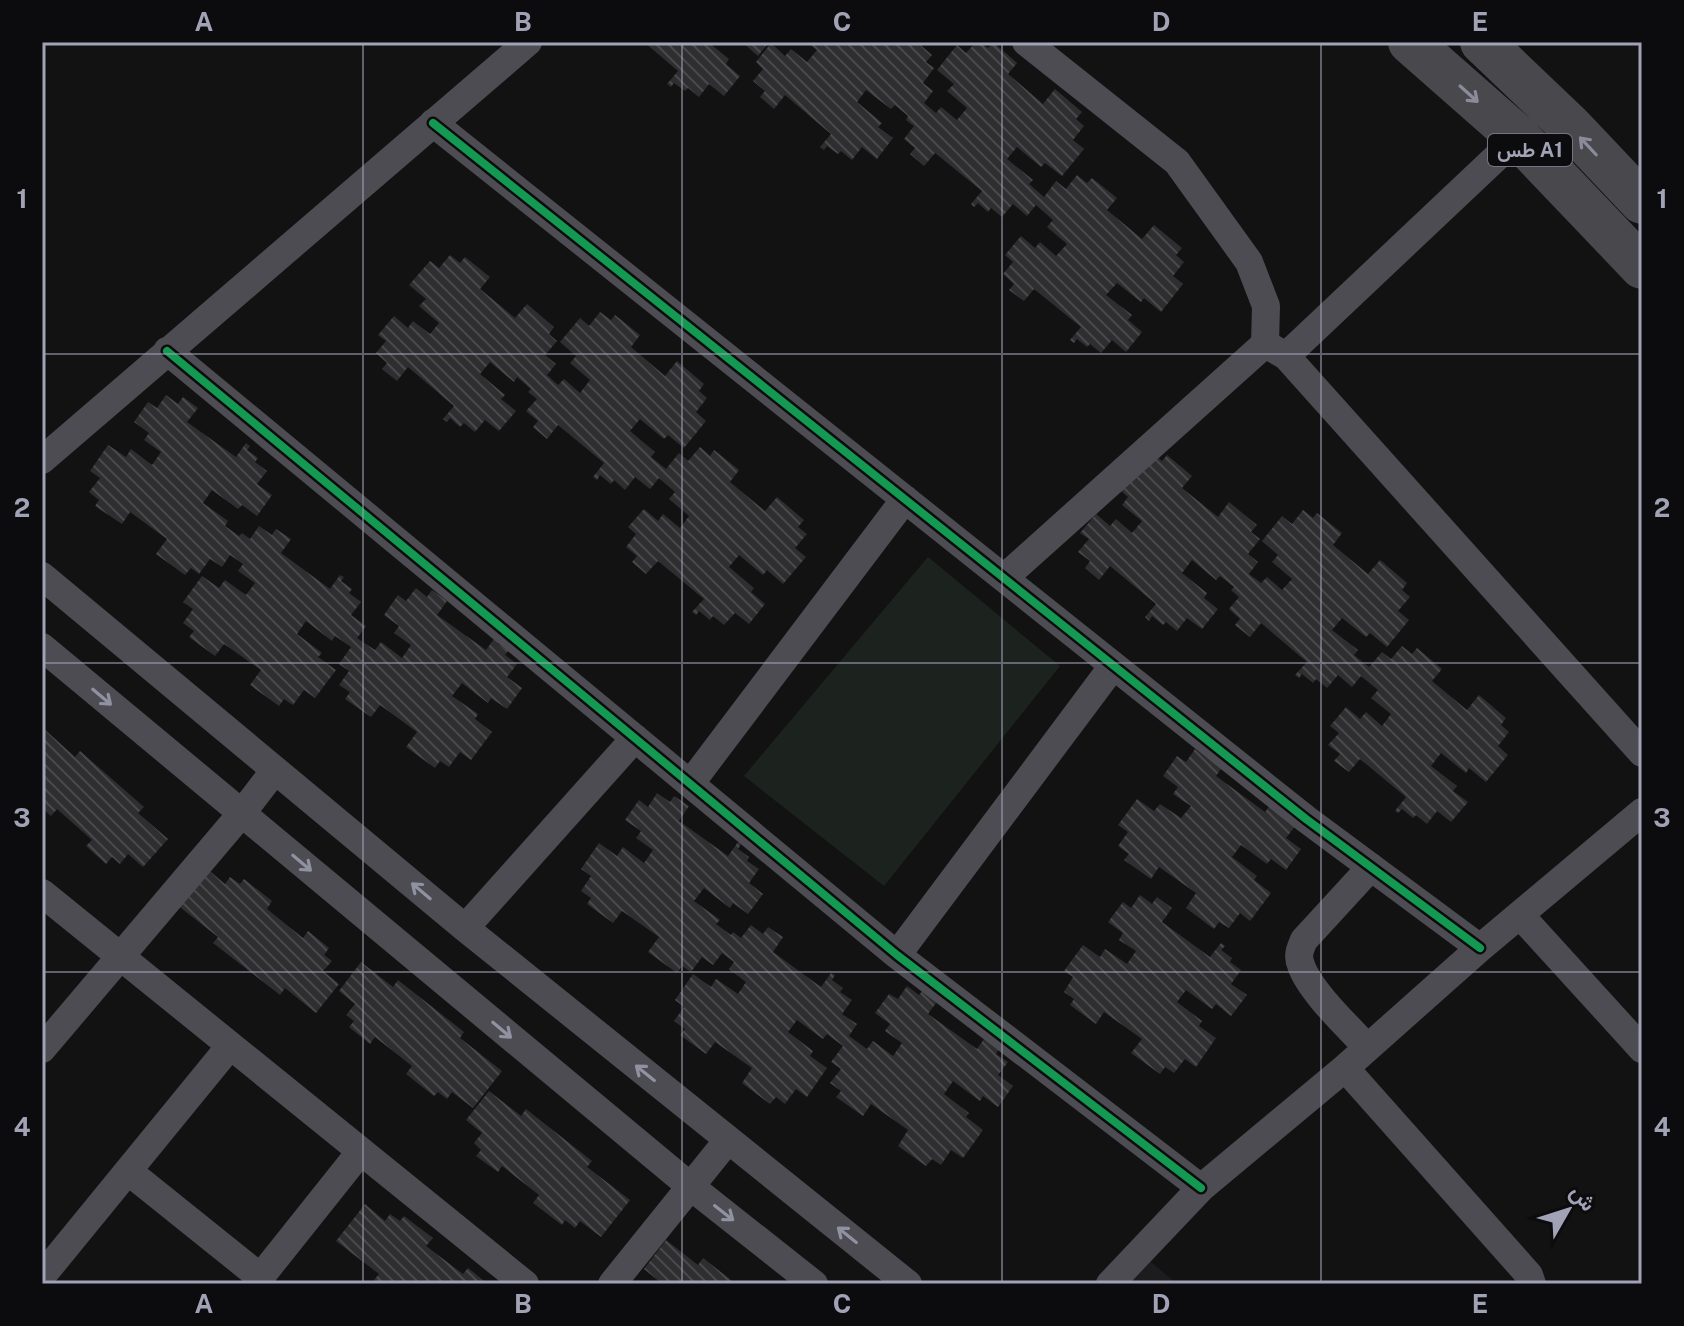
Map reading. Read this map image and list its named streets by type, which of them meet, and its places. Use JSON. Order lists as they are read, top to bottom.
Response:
{
  "streets": {
    "highway": ["طس A1"]
  },
  "north": "top right",
  "grid": {
    "columns": [
      "A",
      "B",
      "C",
      "D",
      "E"
    ],
    "rows": [
      "1",
      "2",
      "3",
      "4"
    ]
  }
}
